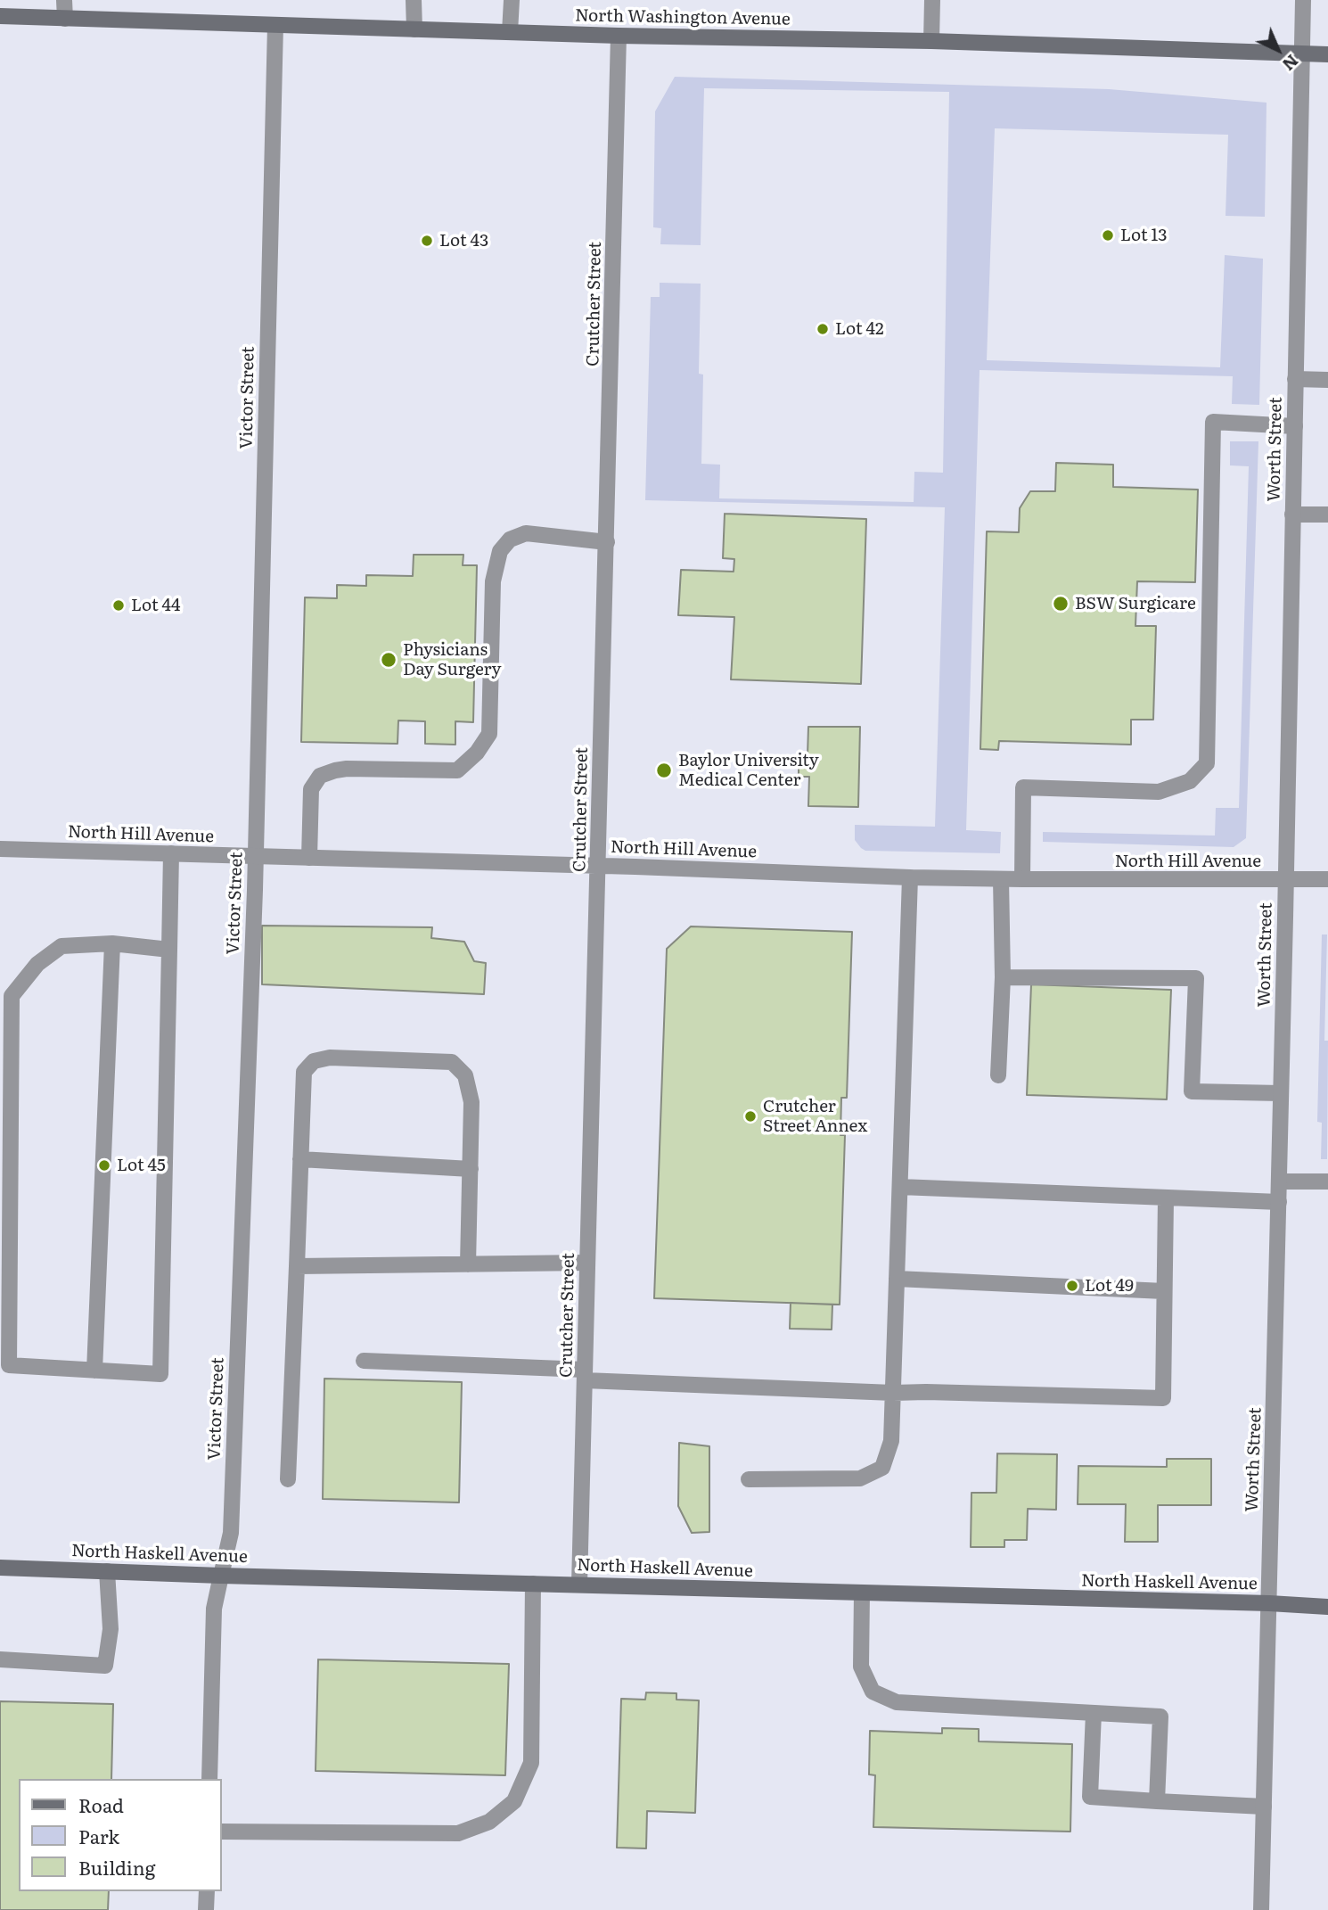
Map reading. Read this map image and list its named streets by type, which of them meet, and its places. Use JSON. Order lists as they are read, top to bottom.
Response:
{
  "streets": {
    "street": [
      "North Washington Avenue",
      "Crutcher Street",
      "Victor Street",
      "Worth Street",
      "North Hill Avenue",
      "North Haskell Avenue"
    ]
  },
  "crossings": [
    ["North Washington Avenue", "Crutcher Street"],
    ["North Washington Avenue", "Victor Street"],
    ["North Washington Avenue", "Worth Street"],
    ["Crutcher Street", "North Hill Avenue"],
    ["Crutcher Street", "North Haskell Avenue"],
    ["Victor Street", "North Hill Avenue"],
    ["Victor Street", "North Haskell Avenue"],
    ["Worth Street", "North Hill Avenue"],
    ["Worth Street", "North Haskell Avenue"]
  ],
  "places": [
    "Lot 13",
    "Lot 43",
    "Lot 42",
    "BSW Surgicare",
    "Lot 44",
    "Physicians Day Surgery",
    "Baylor University Medical Center",
    "Crutcher Street Annex",
    "Lot 45",
    "Lot 49"
  ],
  "legend": ["Road", "Park", "Building"],
  "north": "bottom right"
}
